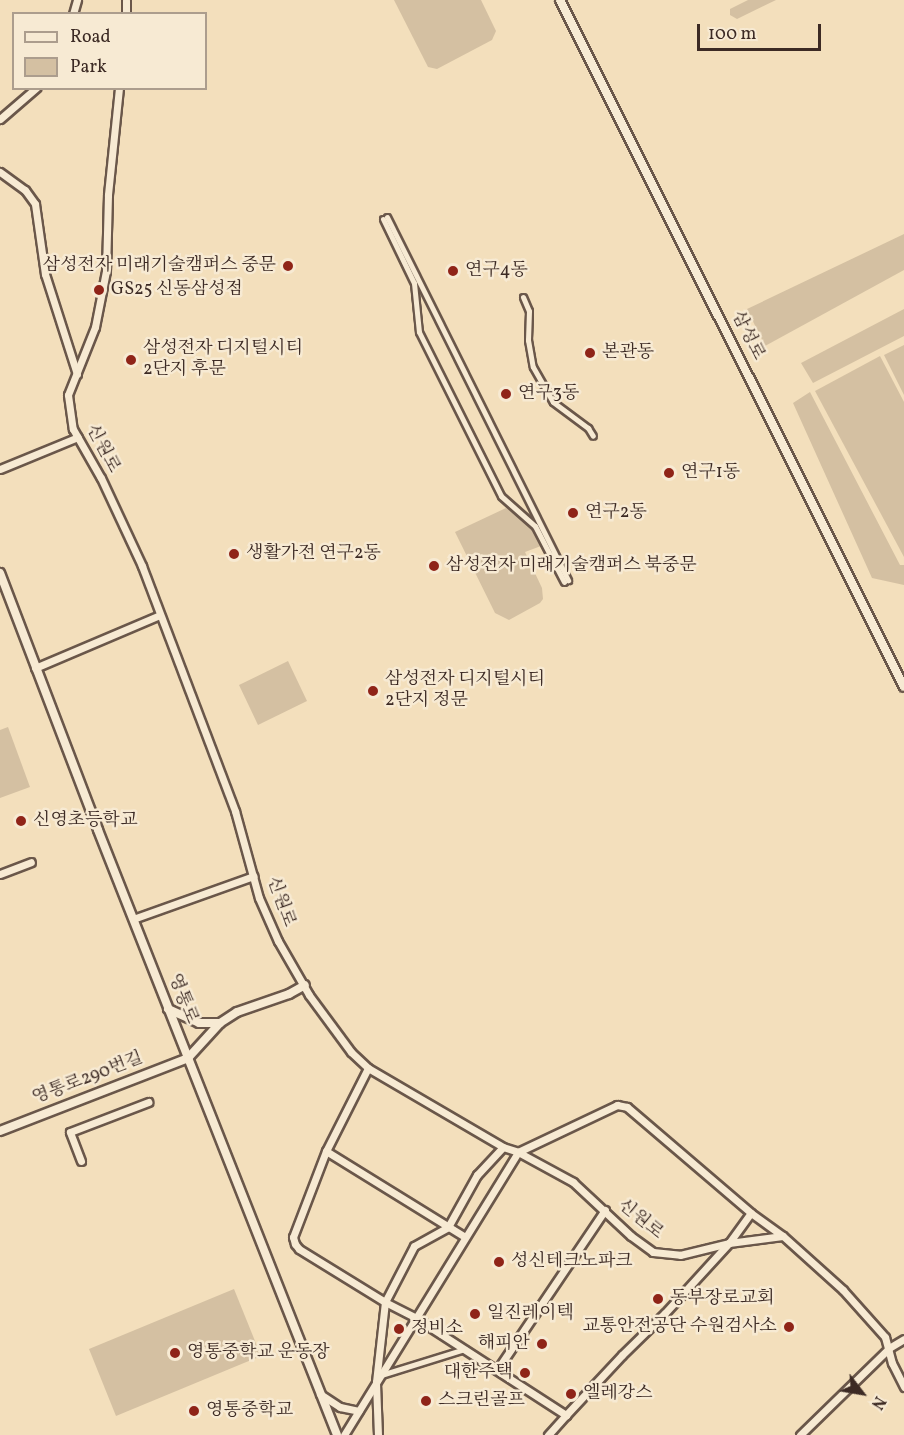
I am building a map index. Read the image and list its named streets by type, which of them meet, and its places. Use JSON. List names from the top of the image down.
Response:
{
  "streets": {
    "street": [
      "삼성로",
      "신원로",
      "영통로",
      "영통로290번길"
    ]
  },
  "crossings": [
    ["영통로", "영통로290번길"]
  ],
  "places": [
    "삼성전자 미래기술캠퍼스 중문",
    "연구4동",
    "GS25 신동삼성점",
    "본관동",
    "삼성전자 디지털시티 2단지 후문",
    "연구3동",
    "연구1동",
    "연구2동",
    "생활가전 연구2동",
    "삼성전자 미래기술캠퍼스 북중문",
    "삼성전자 디지털시티 2단지 정문",
    "신영초등학교",
    "성신테크노파크",
    "동부장로교회",
    "일진레이텍",
    "교통안전공단 수원검사소",
    "정비소",
    "해피안",
    "영통중학교 운동장",
    "대한주택",
    "엘레강스",
    "스크린골프",
    "영통중학교"
  ],
  "legend": ["Road", "Park"],
  "scale_bar": "100 m",
  "north": "bottom right"
}
